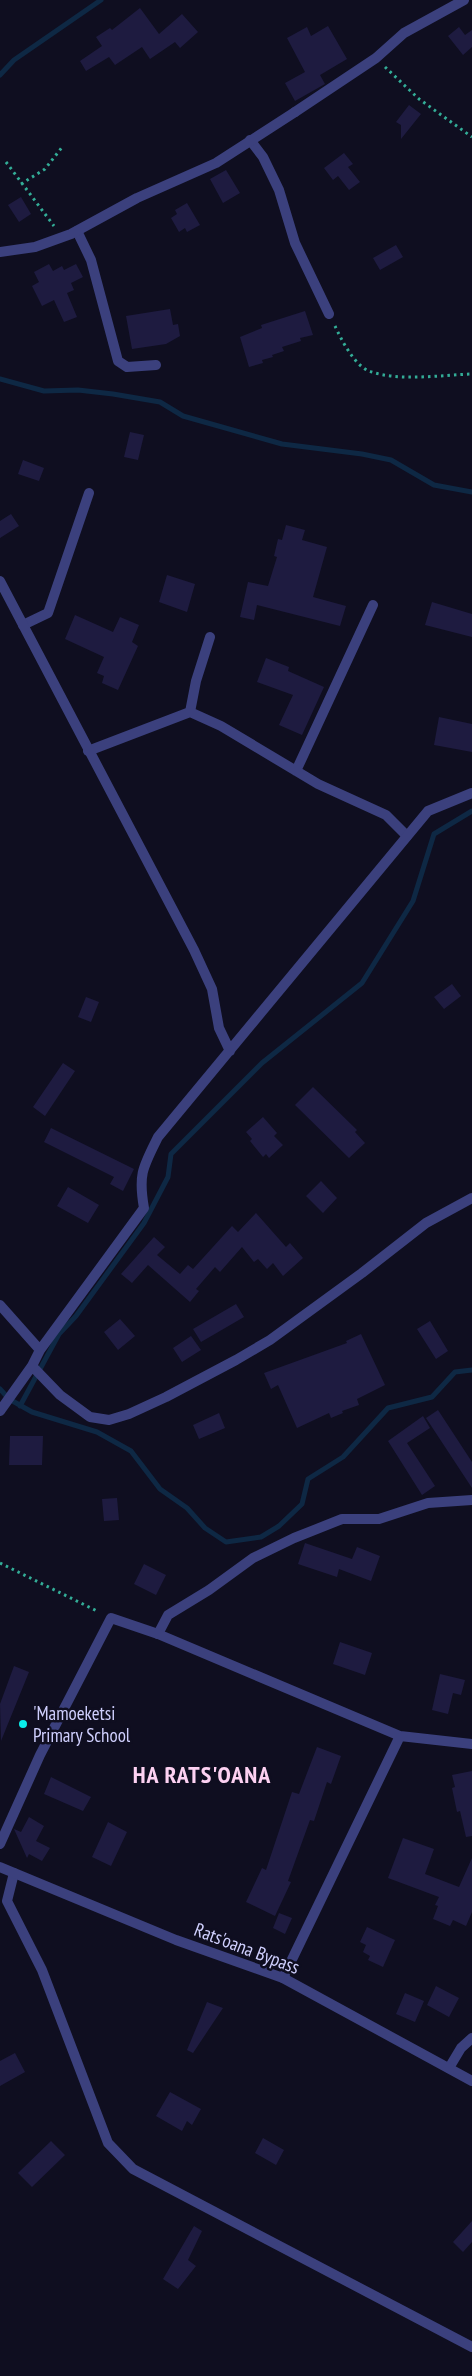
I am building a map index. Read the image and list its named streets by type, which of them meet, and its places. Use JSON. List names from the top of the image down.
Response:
{
  "streets": {
    "street": ["Rats'oana Bypass"]
  },
  "districts": ["HA RATS'OANA"],
  "places": ["'Mamoeketsi Primary School"]
}
